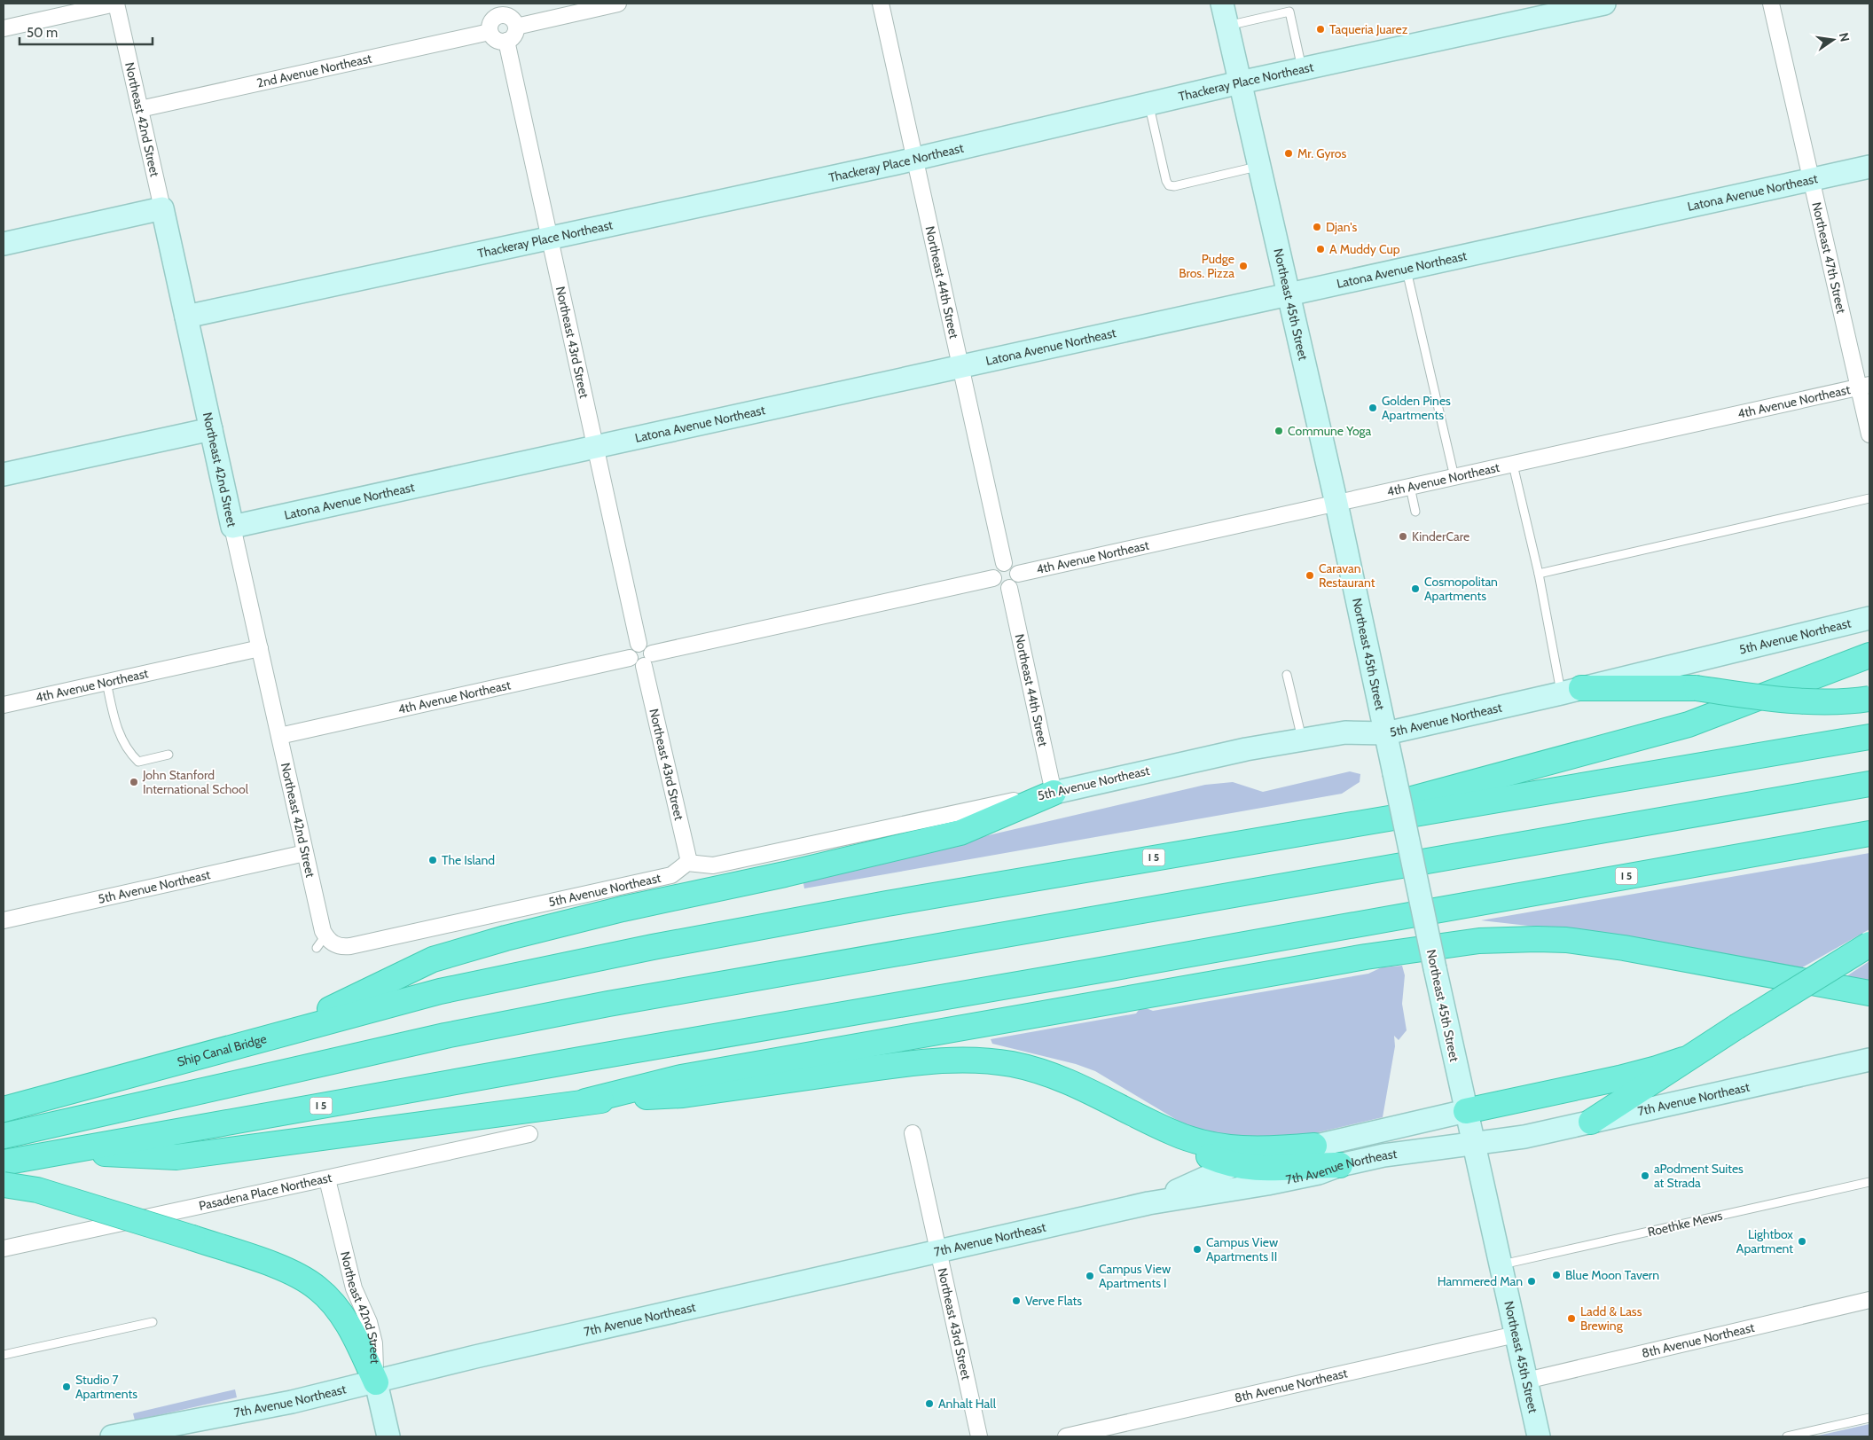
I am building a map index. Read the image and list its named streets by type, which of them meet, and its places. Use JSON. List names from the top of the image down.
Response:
{
  "streets": {
    "highway": ["I 5", "Ship Canal Bridge"],
    "main road": [
      "Thackeray Place Northeast",
      "Northeast 42nd Street",
      "Latona Avenue Northeast",
      "Northeast 45th Street",
      "5th Avenue Northeast",
      "7th Avenue Northeast"
    ],
    "street": [
      "2nd Avenue Northeast",
      "Northeast 47th Street",
      "Northeast 44th Street",
      "Northeast 43rd Street",
      "4th Avenue Northeast",
      "Pasadena Place Northeast",
      "8th Avenue Northeast"
    ],
    "lane": ["Roethke Mews"]
  },
  "crossings": [
    ["2nd Avenue Northeast", "Northeast 42nd Street"],
    ["2nd Avenue Northeast", "Northeast 43rd Street"],
    ["Thackeray Place Northeast", "Northeast 42nd Street"],
    ["Thackeray Place Northeast", "Northeast 44th Street"],
    ["Thackeray Place Northeast", "Northeast 45th Street"],
    ["Thackeray Place Northeast", "Northeast 43rd Street"],
    ["Northeast 42nd Street", "Latona Avenue Northeast"],
    ["Northeast 42nd Street", "4th Avenue Northeast"],
    ["Northeast 42nd Street", "5th Avenue Northeast"],
    ["Northeast 42nd Street", "7th Avenue Northeast"],
    ["Northeast 42nd Street", "Pasadena Place Northeast"],
    ["Latona Avenue Northeast", "Northeast 47th Street"],
    ["Latona Avenue Northeast", "Northeast 44th Street"],
    ["Latona Avenue Northeast", "Northeast 45th Street"],
    ["Latona Avenue Northeast", "Northeast 43rd Street"],
    ["Northeast 47th Street", "4th Avenue Northeast"],
    ["Northeast 44th Street", "4th Avenue Northeast"],
    ["Northeast 44th Street", "5th Avenue Northeast"],
    ["Northeast 45th Street", "4th Avenue Northeast"],
    ["Northeast 45th Street", "5th Avenue Northeast"],
    ["Northeast 45th Street", "7th Avenue Northeast"],
    ["Northeast 45th Street", "Roethke Mews"],
    ["Northeast 45th Street", "8th Avenue Northeast"],
    ["Northeast 43rd Street", "4th Avenue Northeast"],
    ["Northeast 43rd Street", "5th Avenue Northeast"],
    ["Northeast 43rd Street", "7th Avenue Northeast"],
    ["I 5", "Ship Canal Bridge"]
  ],
  "places": [
    "Taqueria Juarez",
    "Mr. Gyros",
    "Djan's",
    "A Muddy Cup",
    "Pudge Bros. Pizza",
    "Golden Pines Apartments",
    "Commune Yoga",
    "KinderCare",
    "Caravan Restaurant",
    "Cosmopolitan Apartments",
    "John Stanford International School",
    "The Island",
    "aPodment Suites at Strada",
    "Lightbox Apartment",
    "Campus View Apartments II",
    "Blue Moon Tavern",
    "Campus View Apartments I",
    "Hammered Man",
    "Verve Flats",
    "Ladd & Lass Brewing",
    "Studio 7 Apartments",
    "Anhalt Hall"
  ],
  "scale_bar": "50 m",
  "north": "right"
}
